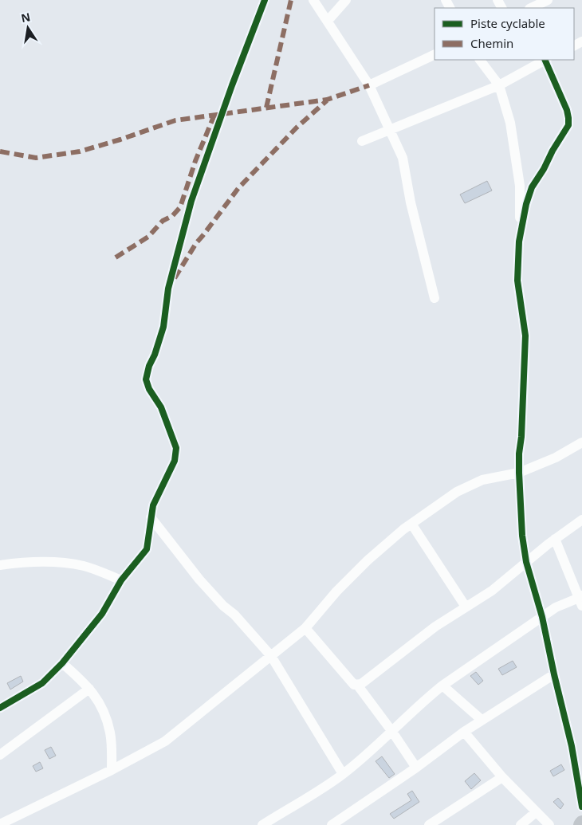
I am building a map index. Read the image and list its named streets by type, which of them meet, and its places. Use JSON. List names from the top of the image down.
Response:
{
  "legend": ["Piste cyclable", "Chemin"],
  "north": "top"
}
